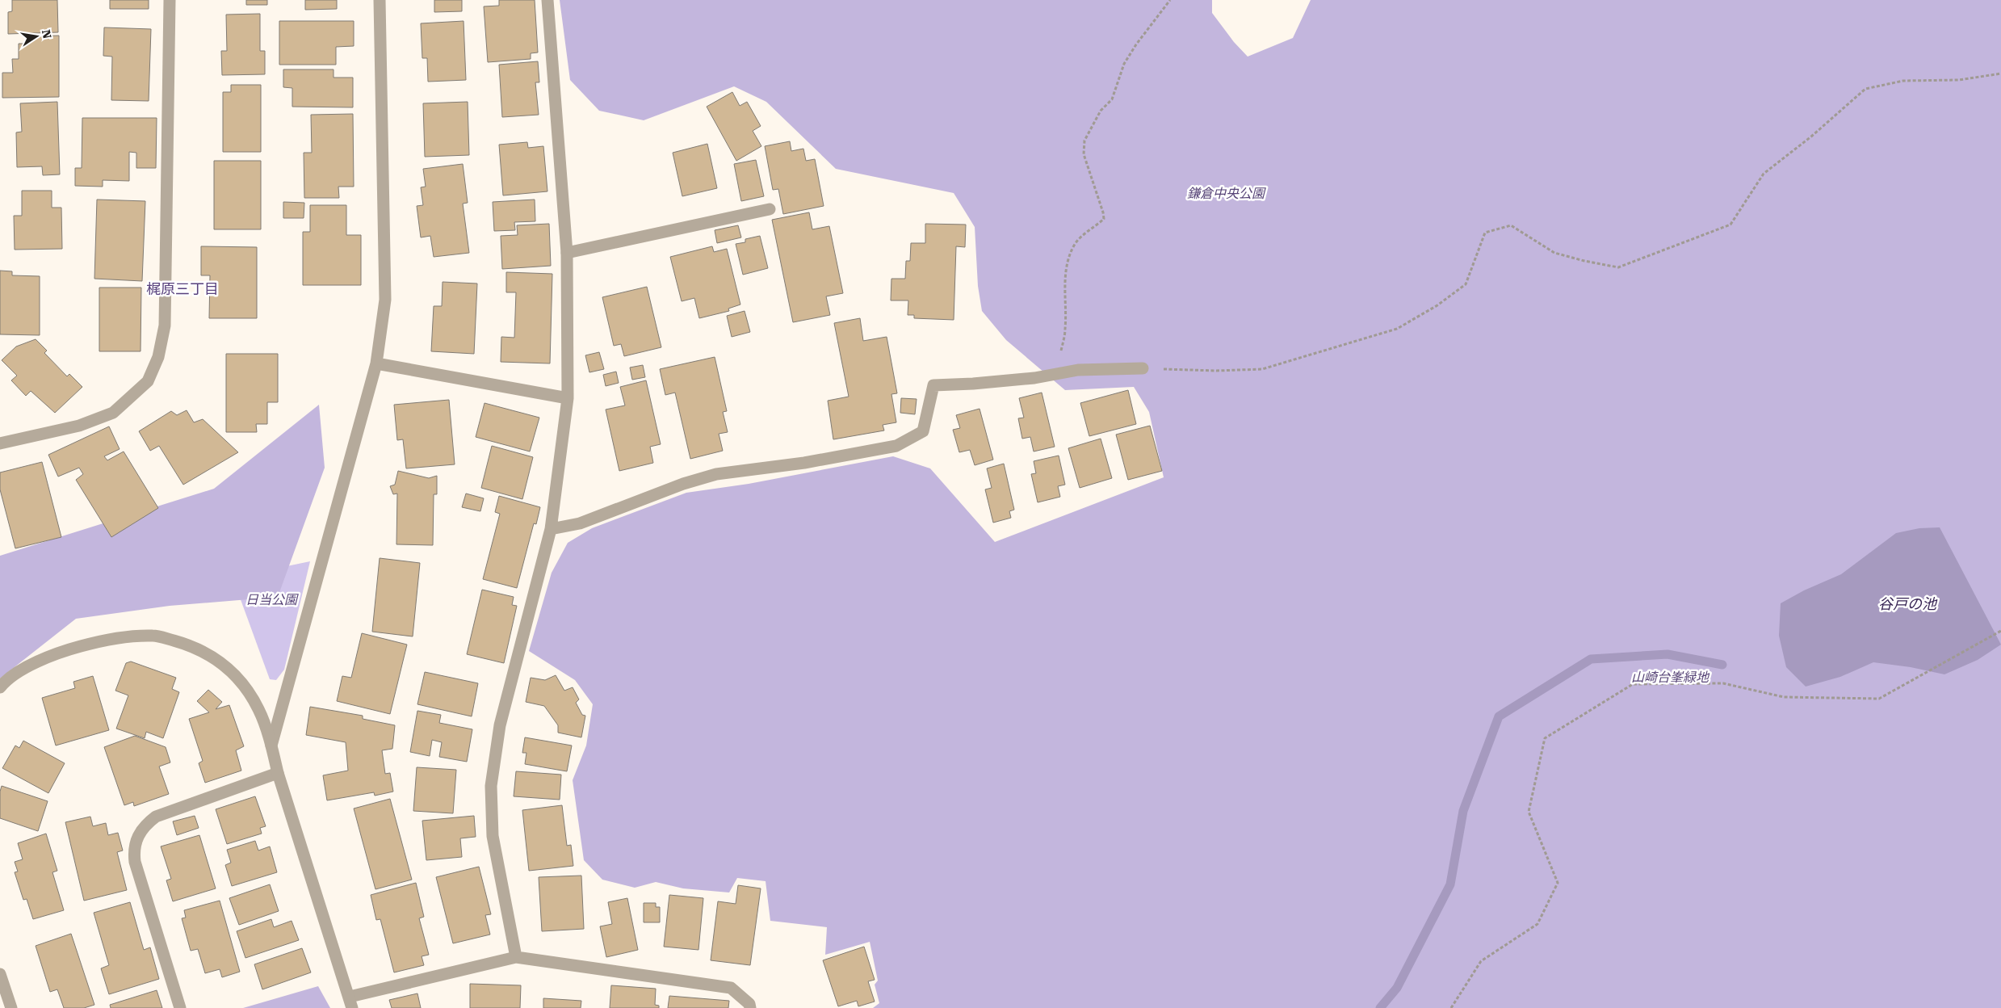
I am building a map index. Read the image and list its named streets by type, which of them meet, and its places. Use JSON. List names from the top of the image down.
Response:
{
  "districts": ["梶原三丁目"],
  "water": ["谷戸の池"],
  "parks": ["鎌倉中央公園", "日当公園", "山崎台峯緑地"],
  "north": "right"
}
